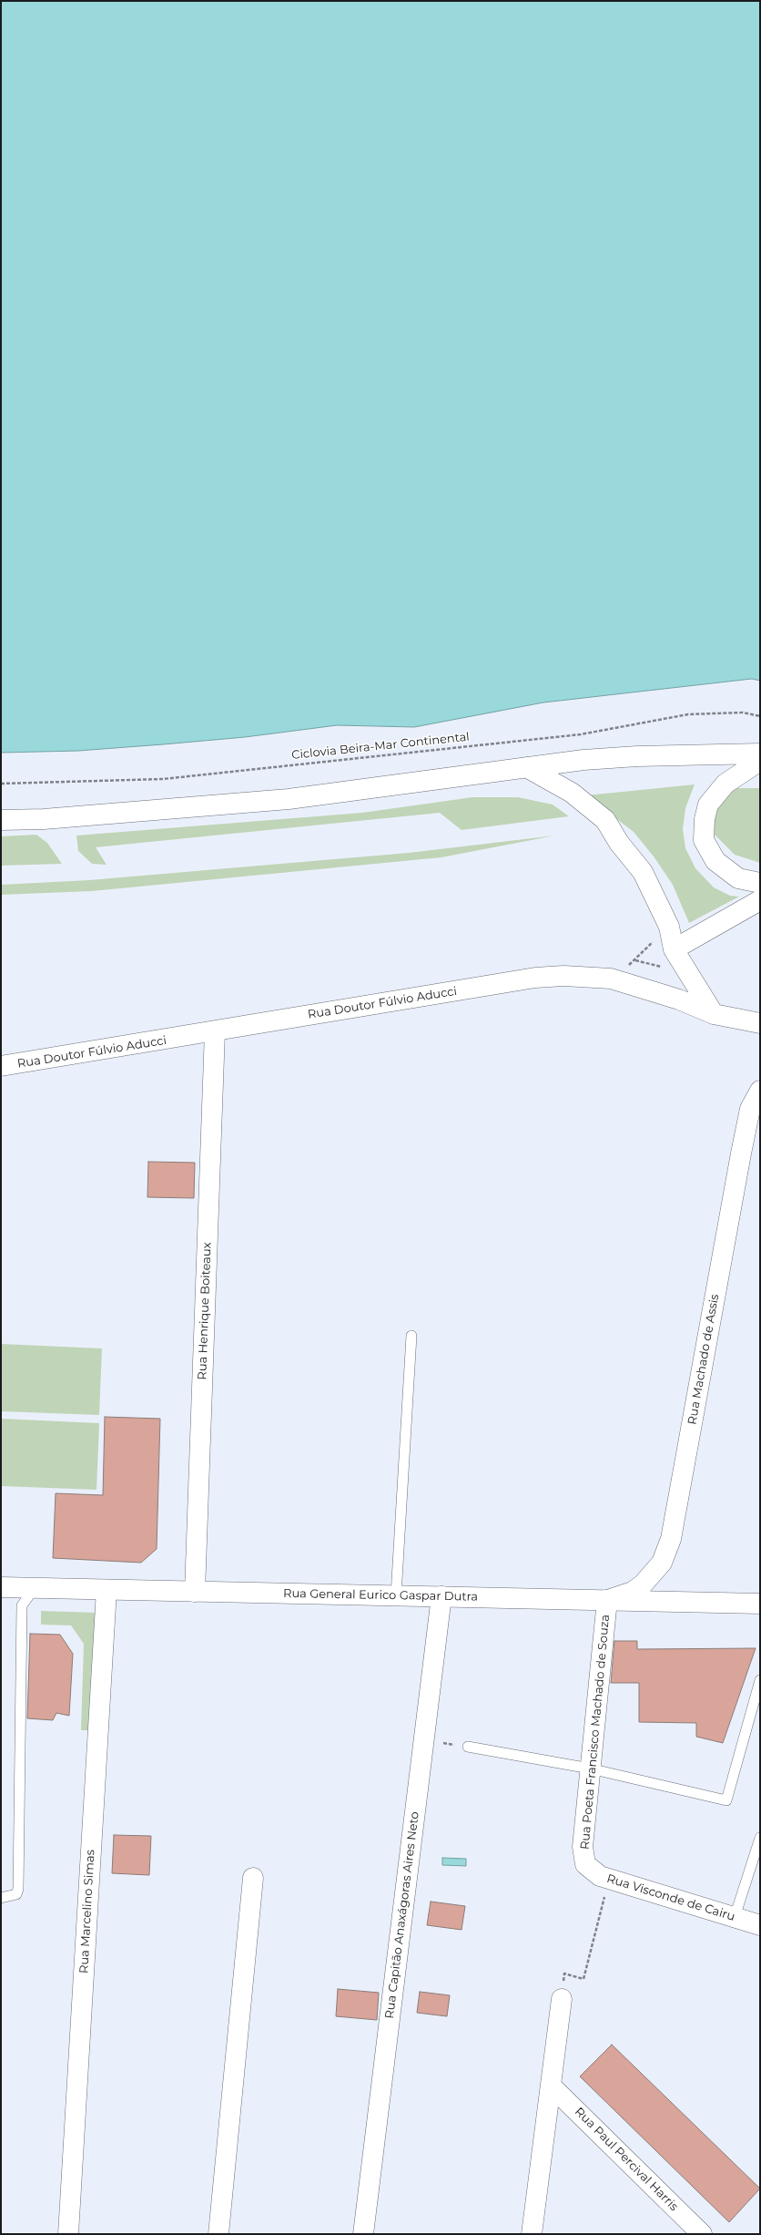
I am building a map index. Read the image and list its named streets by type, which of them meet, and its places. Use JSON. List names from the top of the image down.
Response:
{
  "streets": {
    "street": [
      "Rua Doutor Fúlvio Aducci",
      "Rua Henrique Boiteaux",
      "Rua Machado de Assis",
      "Rua General Eurico Gaspar Dutra",
      "Rua Poeta Francisco Machado de Souza",
      "Rua Visconde de Cairu",
      "Rua Marcelino Simas",
      "Rua Capitão Anaxágoras Aires Neto",
      "Rua Paul Percival Harris"
    ],
    "path": ["Ciclovia Beira-Mar Continental"]
  },
  "crossings": [
    ["Rua Doutor Fúlvio Aducci", "Rua Henrique Boiteaux"],
    ["Rua Henrique Boiteaux", "Rua General Eurico Gaspar Dutra"],
    ["Rua Machado de Assis", "Rua General Eurico Gaspar Dutra"],
    ["Rua Machado de Assis", "Rua Poeta Francisco Machado de Souza"],
    ["Rua General Eurico Gaspar Dutra", "Rua Poeta Francisco Machado de Souza"],
    ["Rua General Eurico Gaspar Dutra", "Rua Marcelino Simas"],
    ["Rua General Eurico Gaspar Dutra", "Rua Capitão Anaxágoras Aires Neto"],
    ["Rua Poeta Francisco Machado de Souza", "Rua Visconde de Cairu"]
  ]
}
